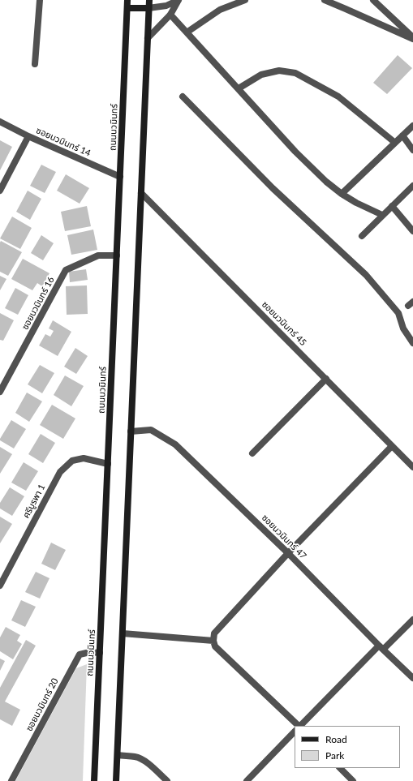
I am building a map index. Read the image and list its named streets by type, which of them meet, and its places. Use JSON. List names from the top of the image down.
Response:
{
  "streets": {
    "main road": ["ถนนนวมินทร์"],
    "street": [
      "ซอยนวมินทร์ 14",
      "ซอยนวมินทร์ 16",
      "ซอยนวมินทร์ 45",
      "ศรีบูรพา 1",
      "ซอยนวมินทร์ 47",
      "ซอยนวมินทร์ 20"
    ]
  },
  "crossings": [
    ["ถนนนวมินทร์", "ซอยนวมินทร์ 14"],
    ["ถนนนวมินทร์", "ซอยนวมินทร์ 16"],
    ["ถนนนวมินทร์", "ศรีบูรพา 1"],
    ["ถนนนวมินทร์", "ซอยนวมินทร์ 20"]
  ],
  "legend": ["Road", "Park"]
}
